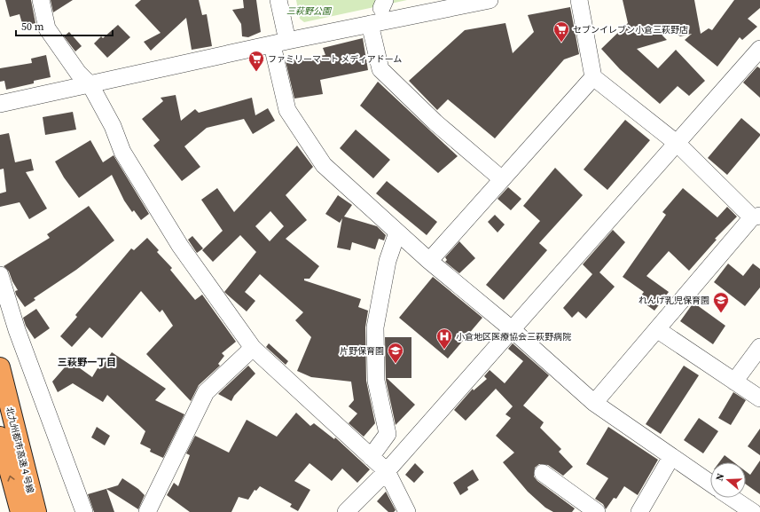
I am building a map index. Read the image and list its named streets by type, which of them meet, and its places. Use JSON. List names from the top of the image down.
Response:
{
  "streets": {
    "highway": ["北九州都市高速４号線"]
  },
  "districts": ["三萩野一丁目"],
  "parks": ["三萩野公園"],
  "places": {
    "supermarket": ["セブンイレブン小倉三萩野店", "ファミリーマート メディアドーム"],
    "school or university": ["れんげ乳児保育園", "片野保育園"],
    "hospital": ["小倉地区医療協会三萩野病院"]
  },
  "scale_bar": "50 m",
  "north": "left"
}
